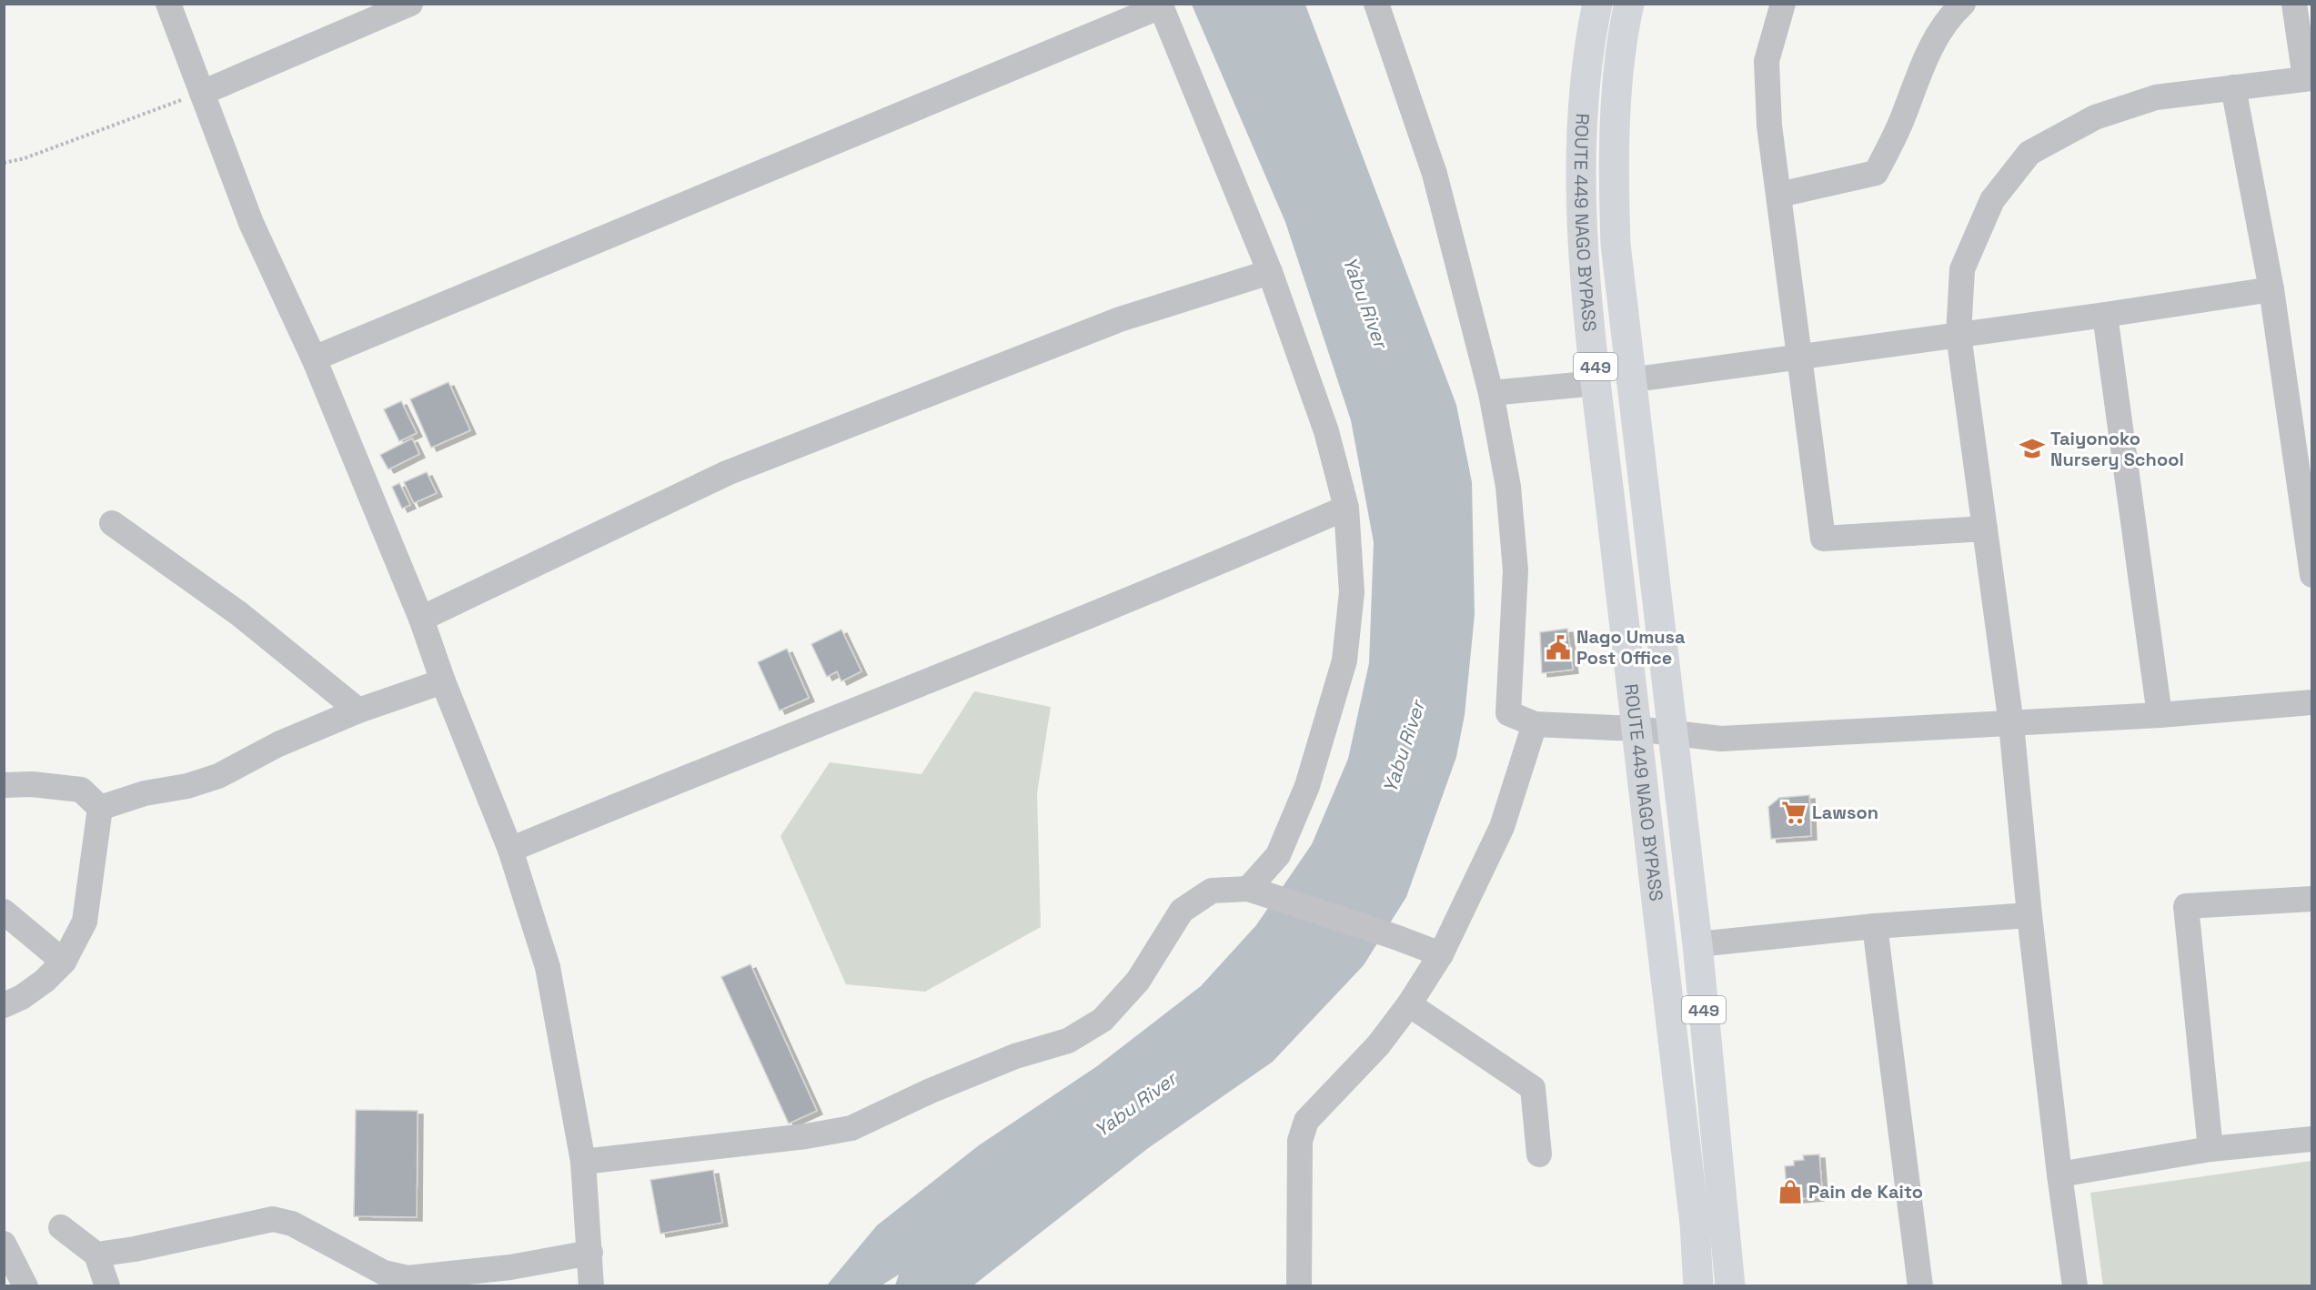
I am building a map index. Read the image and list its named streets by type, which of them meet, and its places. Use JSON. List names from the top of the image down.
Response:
{
  "streets": {
    "highway": ["ROUTE 449 NAGO BYPASS", "449"]
  },
  "water": ["Yabu River"],
  "places": {
    "school or university": ["Taiyonoko Nursery School"],
    "public building": ["Nago Umusa Post Office"],
    "supermarket": ["Lawson"],
    "shop": ["Pain de Kaito"]
  }
}
